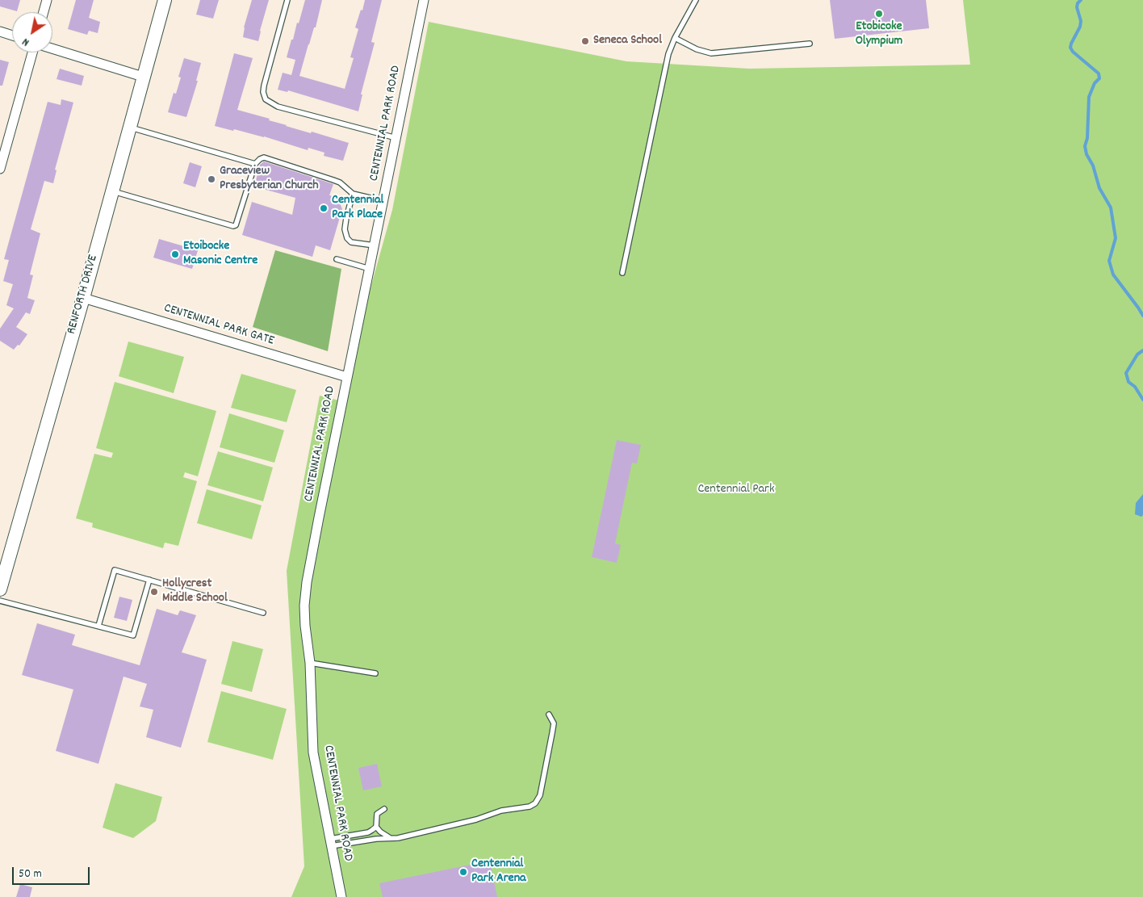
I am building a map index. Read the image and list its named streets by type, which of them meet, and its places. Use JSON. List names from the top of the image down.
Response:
{
  "streets": {
    "main road": ["RENFORTH DRIVE"],
    "street": ["CENTENNIAL PARK ROAD", "CENTENNIAL PARK GATE"]
  },
  "crossings": [
    ["CENTENNIAL PARK ROAD", "CENTENNIAL PARK GATE"],
    ["RENFORTH DRIVE", "CENTENNIAL PARK GATE"]
  ],
  "parks": ["Centennial Park"],
  "places": [
    "Etobicoke Olympium",
    "Seneca School",
    "Graceview Presbyterian Church",
    "Centennial Park Place",
    "Etoibocke Masonic Centre",
    "Hollycrest Middle School",
    "Centennial Park Arena"
  ],
  "scale_bar": "50 m",
  "north": "bottom left"
}
